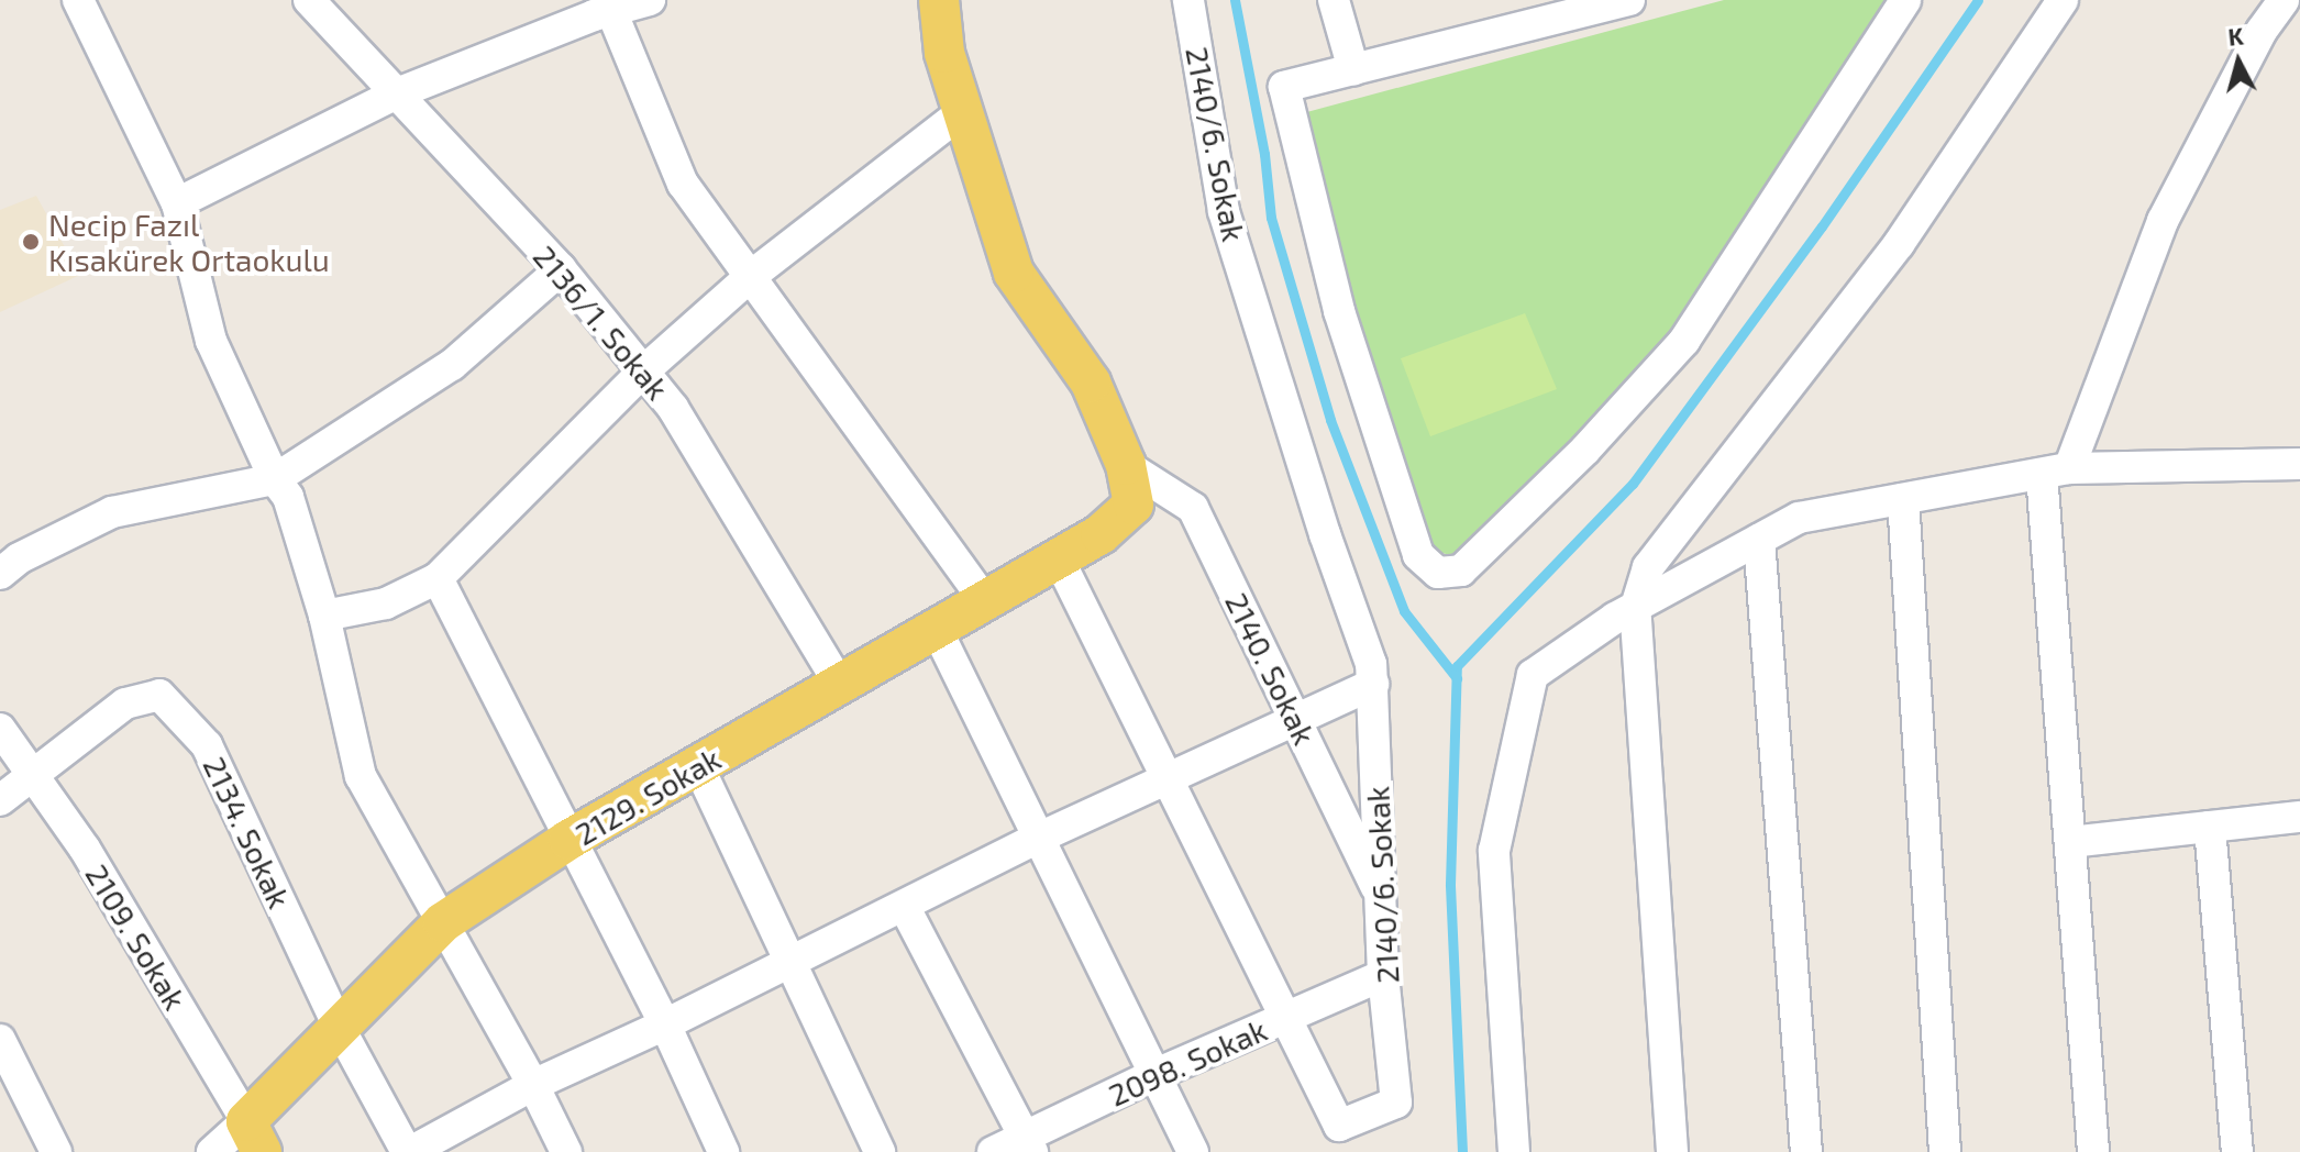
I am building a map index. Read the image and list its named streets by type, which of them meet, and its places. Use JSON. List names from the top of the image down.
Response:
{
  "streets": {
    "main road": ["2129. Sokak"],
    "street": [
      "2140/6. Sokak",
      "2136/1. Sokak",
      "2140. Sokak",
      "2134. Sokak",
      "2109. Sokak",
      "2098. Sokak"
    ]
  },
  "crossings": [
    ["2140/6. Sokak", "2140. Sokak"],
    ["2140/6. Sokak", "2129. Sokak"],
    ["2140/6. Sokak", "2098. Sokak"],
    ["2136/1. Sokak", "2129. Sokak"],
    ["2140. Sokak", "2129. Sokak"],
    ["2129. Sokak", "2134. Sokak"],
    ["2129. Sokak", "2109. Sokak"],
    ["2134. Sokak", "2109. Sokak"]
  ],
  "places": ["Necip Fazıl Kısakürek Ortaokulu"],
  "north": "top"
}
